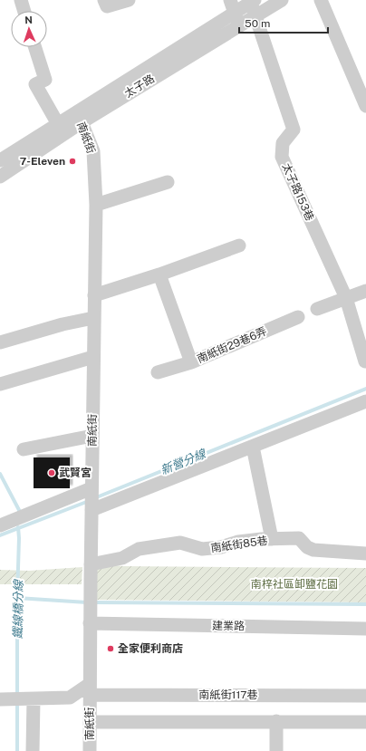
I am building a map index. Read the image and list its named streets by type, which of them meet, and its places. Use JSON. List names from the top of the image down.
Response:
{
  "streets": {
    "street": [
      "太子路",
      "南紙街",
      "太子路153巷",
      "南紙街29巷6弄",
      "南紙街85巷",
      "建業路",
      "南紙街117巷"
    ]
  },
  "crossings": [
    ["太子路", "南紙街"],
    ["太子路", "太子路153巷"],
    ["南紙街", "南紙街85巷"],
    ["南紙街", "建業路"],
    ["南紙街", "南紙街117巷"]
  ],
  "water": ["新營分線", "鐵線橋分線"],
  "parks": ["南梓社區卸鹽花園"],
  "places": ["7-Eleven", "武賢宮", "全家便利商店"],
  "scale_bar": "50 m",
  "north": "top"
}
